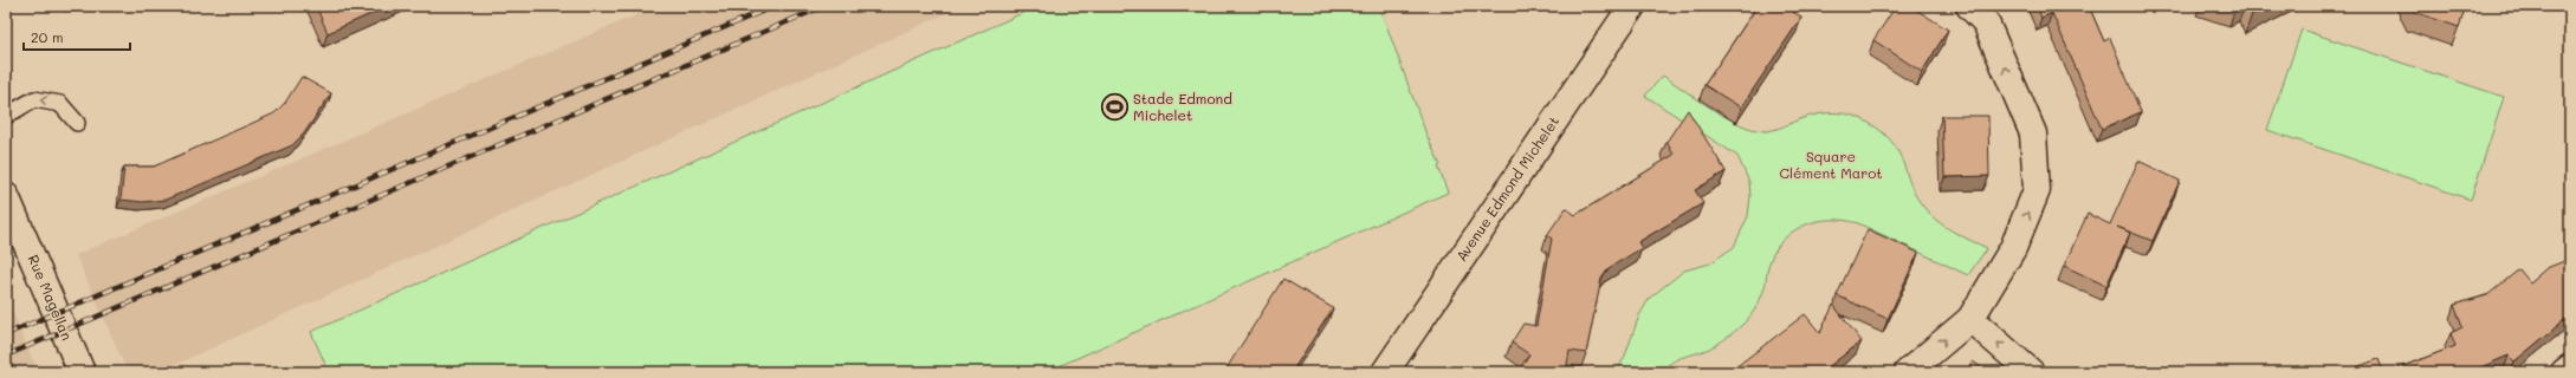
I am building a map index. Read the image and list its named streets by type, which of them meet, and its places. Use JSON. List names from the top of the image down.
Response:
{
  "streets": {
    "street": ["Avenue Edmond Michelet", "Rue Magellan"]
  },
  "parks": ["Square Clément Marot"],
  "places": {
    "sports": ["Stade Edmond Michelet"]
  },
  "scale_bar": "20 m"
}
